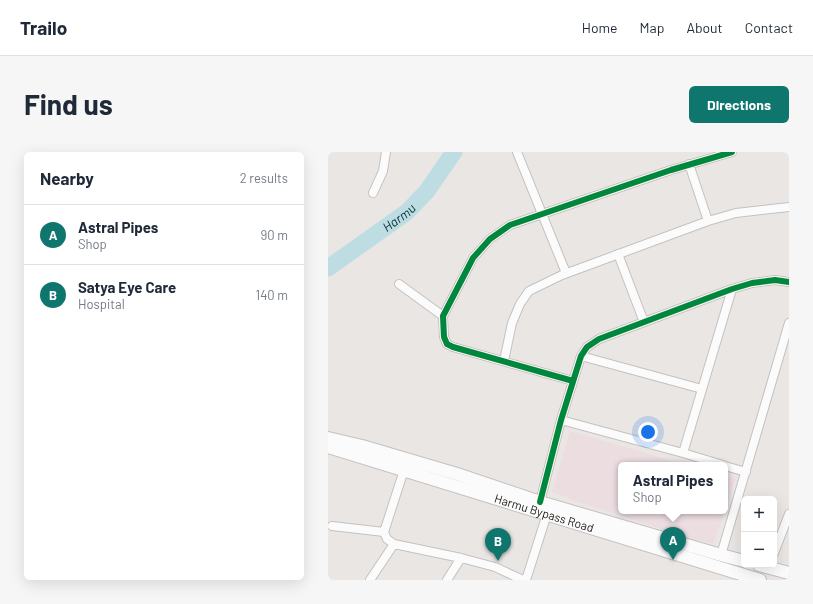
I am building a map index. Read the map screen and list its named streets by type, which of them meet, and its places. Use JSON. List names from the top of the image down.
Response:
{
  "streets": {
    "main road": ["Harmu Bypass Road"]
  },
  "water": ["Harmu"],
  "page": {
    "header": "Trailo",
    "nav": [
      "Home",
      "Map",
      "About",
      "Contact"
    ],
    "buttons": "Directions",
    "title": "Find us",
    "heading": ["Nearby", "2 results"],
    "list": [
      {
        "mark": "A",
        "name": "Astral Pipes",
        "note": "Shop",
        "value": "90 m"
      },
      {
        "mark": "B",
        "name": "Satya Eye Care",
        "note": "Hospital",
        "value": "140 m"
      }
    ],
    "popup": ["Astral Pipes", "Shop"],
    "map_buttons": ["+", "−"],
    "pins": ["A", "B"]
  }
}
